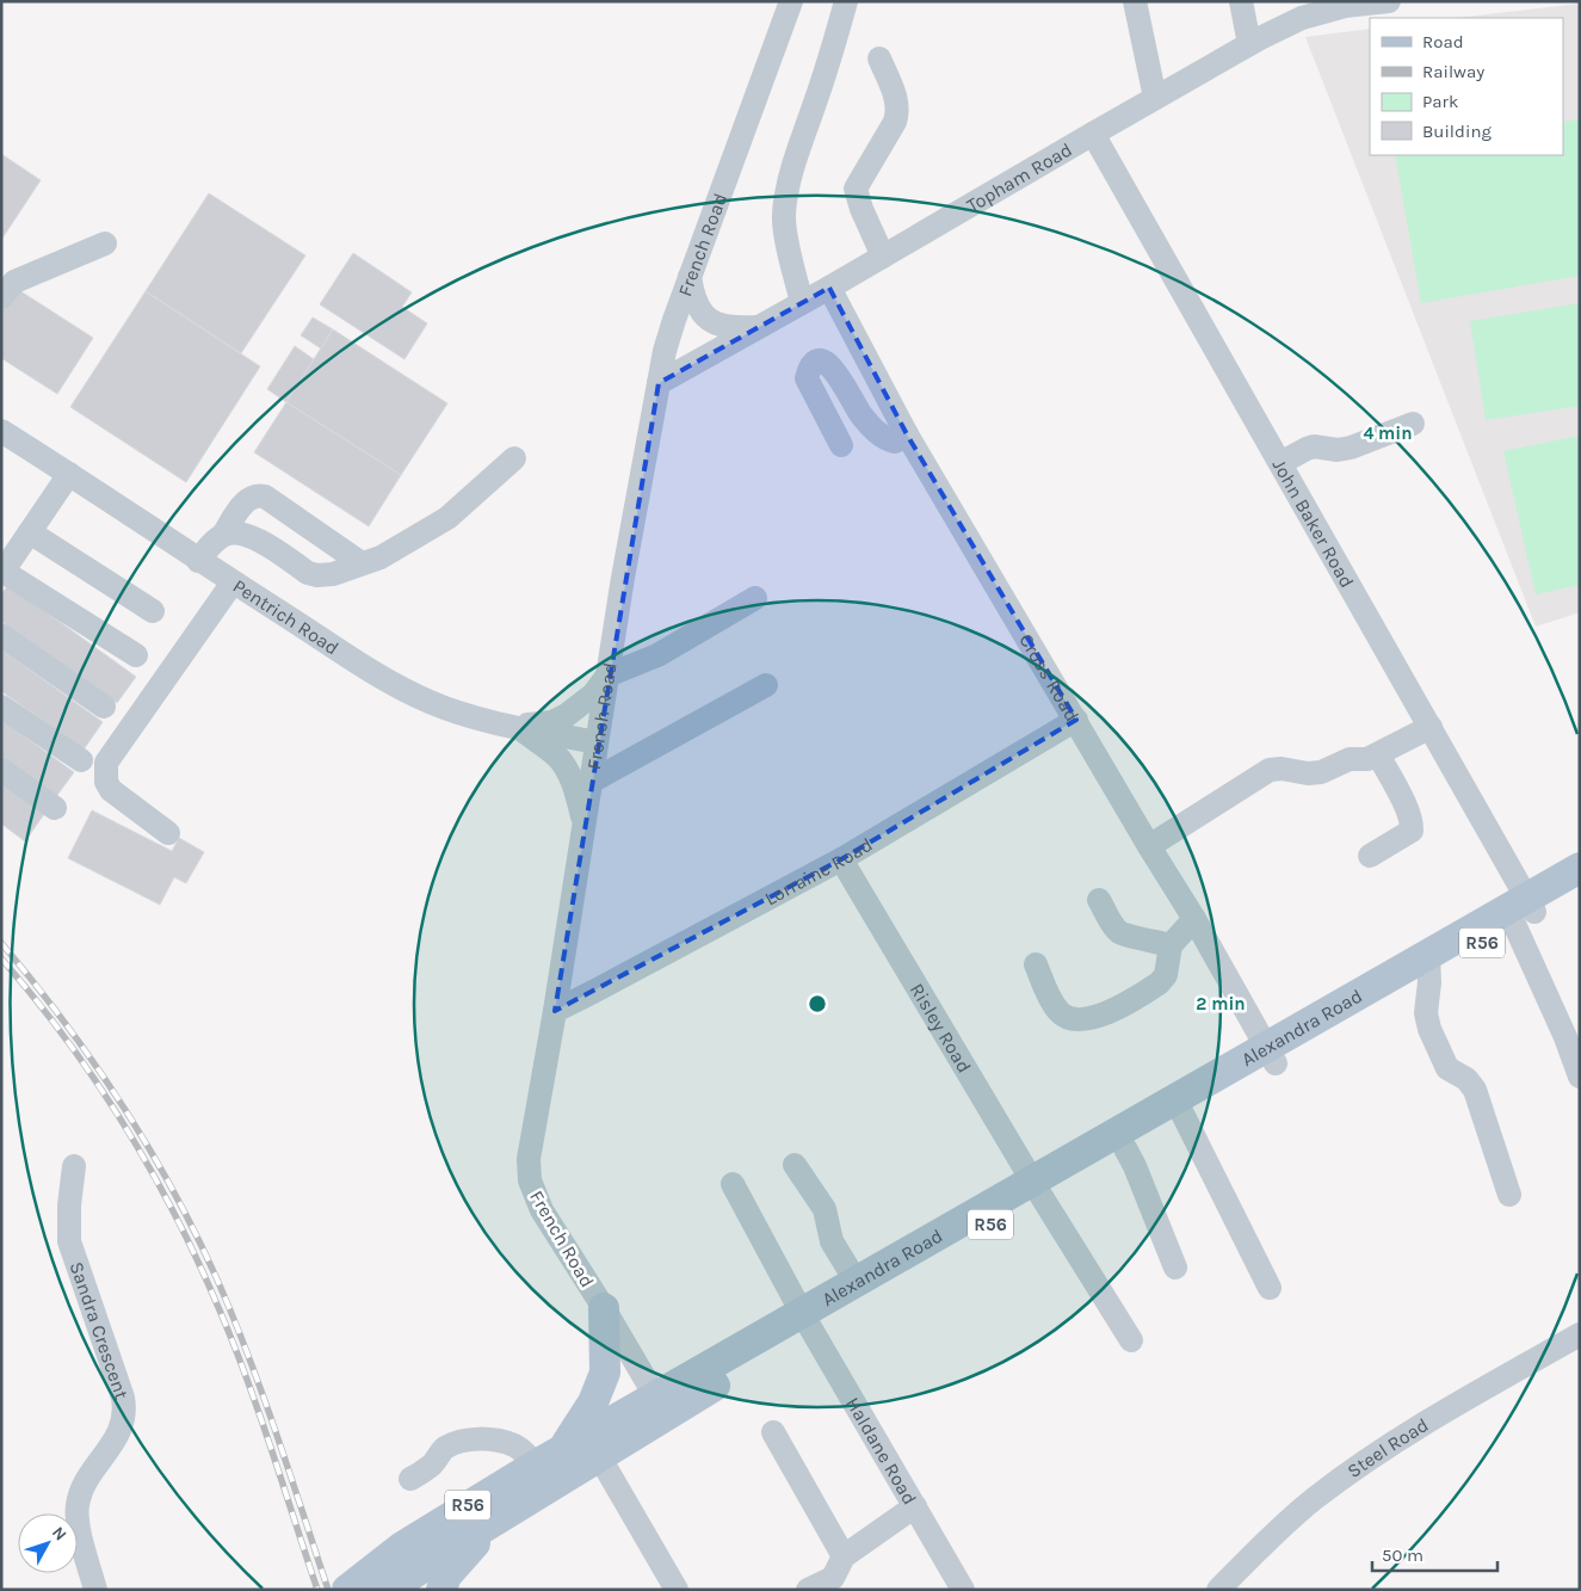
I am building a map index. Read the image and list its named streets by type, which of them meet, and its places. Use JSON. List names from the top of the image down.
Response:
{
  "streets": {
    "main road": ["R56", "Alexandra Road"],
    "street": [
      "Topham Road",
      "French Road",
      "John Baker Road",
      "Pentrich Road",
      "Cross Road",
      "Lorraine Road",
      "Risley Road",
      "Sandra Crescent",
      "Steel Road",
      "Haldane Road"
    ]
  },
  "crossings": [
    ["Topham Road", "French Road"],
    ["Topham Road", "John Baker Road"],
    ["Topham Road", "Cross Road"],
    ["French Road", "Pentrich Road"],
    ["French Road", "Lorraine Road"],
    ["French Road", "Alexandra Road"],
    ["John Baker Road", "Alexandra Road"],
    ["Cross Road", "Lorraine Road"],
    ["Cross Road", "Alexandra Road"],
    ["Lorraine Road", "Risley Road"],
    ["Risley Road", "Alexandra Road"],
    ["Alexandra Road", "Haldane Road"]
  ],
  "legend": [
    "Road",
    "Railway",
    "Park",
    "Building"
  ],
  "scale_bar": "50 m",
  "north": "top right",
  "rings": ["4 min", "2 min"]
}
